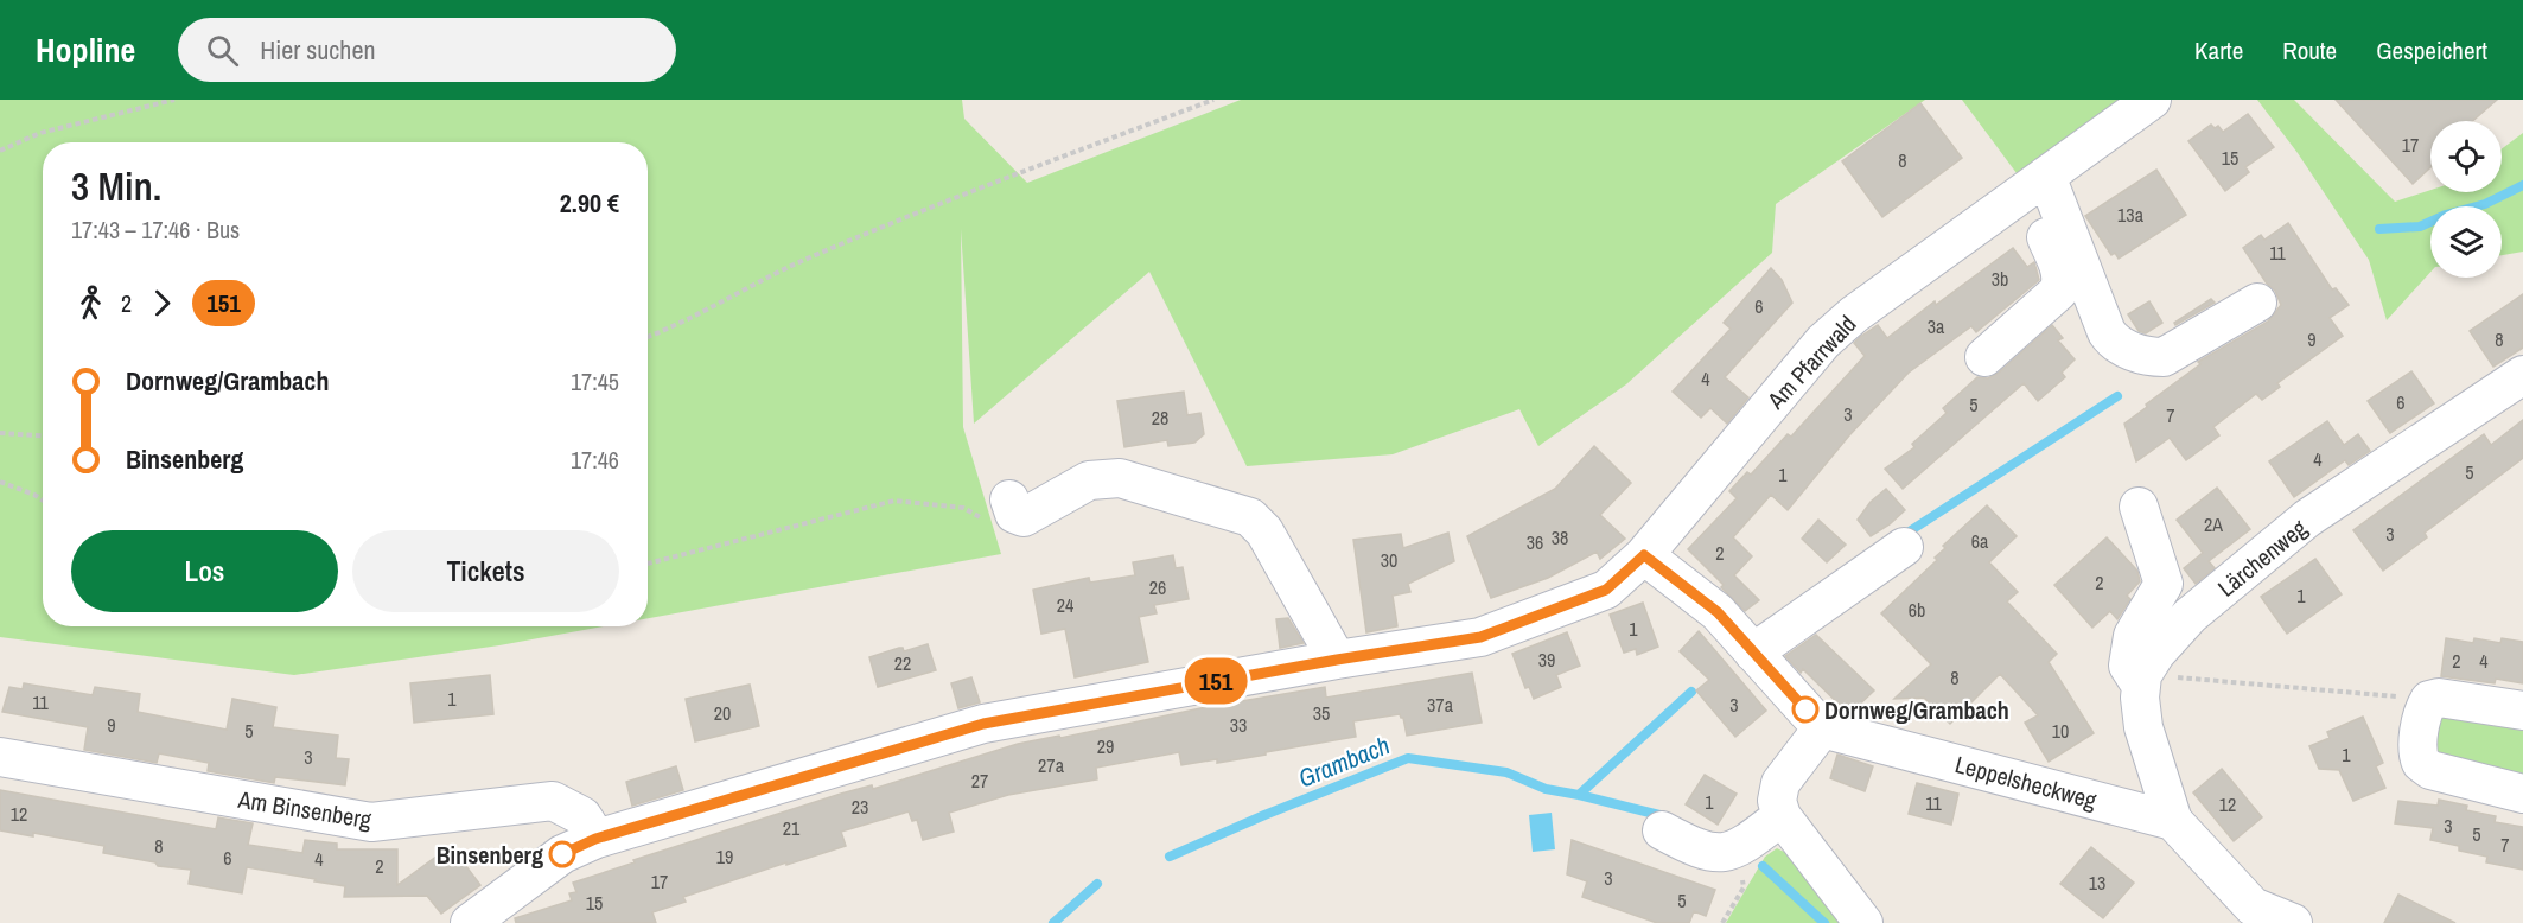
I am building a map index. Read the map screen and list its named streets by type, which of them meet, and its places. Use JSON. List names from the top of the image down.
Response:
{
  "streets": {
    "street": [
      "Am Pfarrwald",
      "Lärchenweg",
      "Leppelsheckweg",
      "Am Binsenberg"
    ]
  },
  "crossings": [
    ["Am Pfarrwald", "Am Binsenberg"]
  ],
  "water": ["Grambach"],
  "places": ["Dornweg/Grambach", "Binsenberg"],
  "lines": ["bus line 151"],
  "house_numbers": [
    "17",
    "15",
    "8",
    "13a",
    "11",
    "3b",
    "6",
    "3a",
    "9",
    "8",
    "4",
    "6",
    "5",
    "3",
    "7",
    "28",
    "4",
    "5",
    "1",
    "2A",
    "3",
    "38",
    "6a",
    "36",
    "2",
    "30",
    "2",
    "26",
    "1",
    "24",
    "6b",
    "1",
    "39",
    "2",
    "4",
    "22",
    "8",
    "1",
    "11",
    "37a",
    "3",
    "20",
    "35",
    "9",
    "33",
    "5",
    "10",
    "29",
    "1",
    "3",
    "27a",
    "27",
    "1",
    "11",
    "12",
    "23",
    "12",
    "3",
    "21",
    "5",
    "7",
    "8",
    "19",
    "6",
    "4",
    "2",
    "3",
    "17",
    "13",
    "5",
    "15"
  ],
  "page": {
    "header": "Hopline",
    "search": "Hier suchen",
    "nav": ["Karte", "Route", "Gespeichert"],
    "on_map": "151",
    "heading": ["3 Min.", "17:43 – 17:46 · Bus", "2.90 €"],
    "legs": ["2", "151"],
    "list": [
      {
        "name": "Dornweg/Grambach",
        "value": "17:45"
      },
      {
        "name": "Binsenberg",
        "value": "17:46"
      }
    ],
    "buttons": ["Los", "Tickets"]
  }
}
